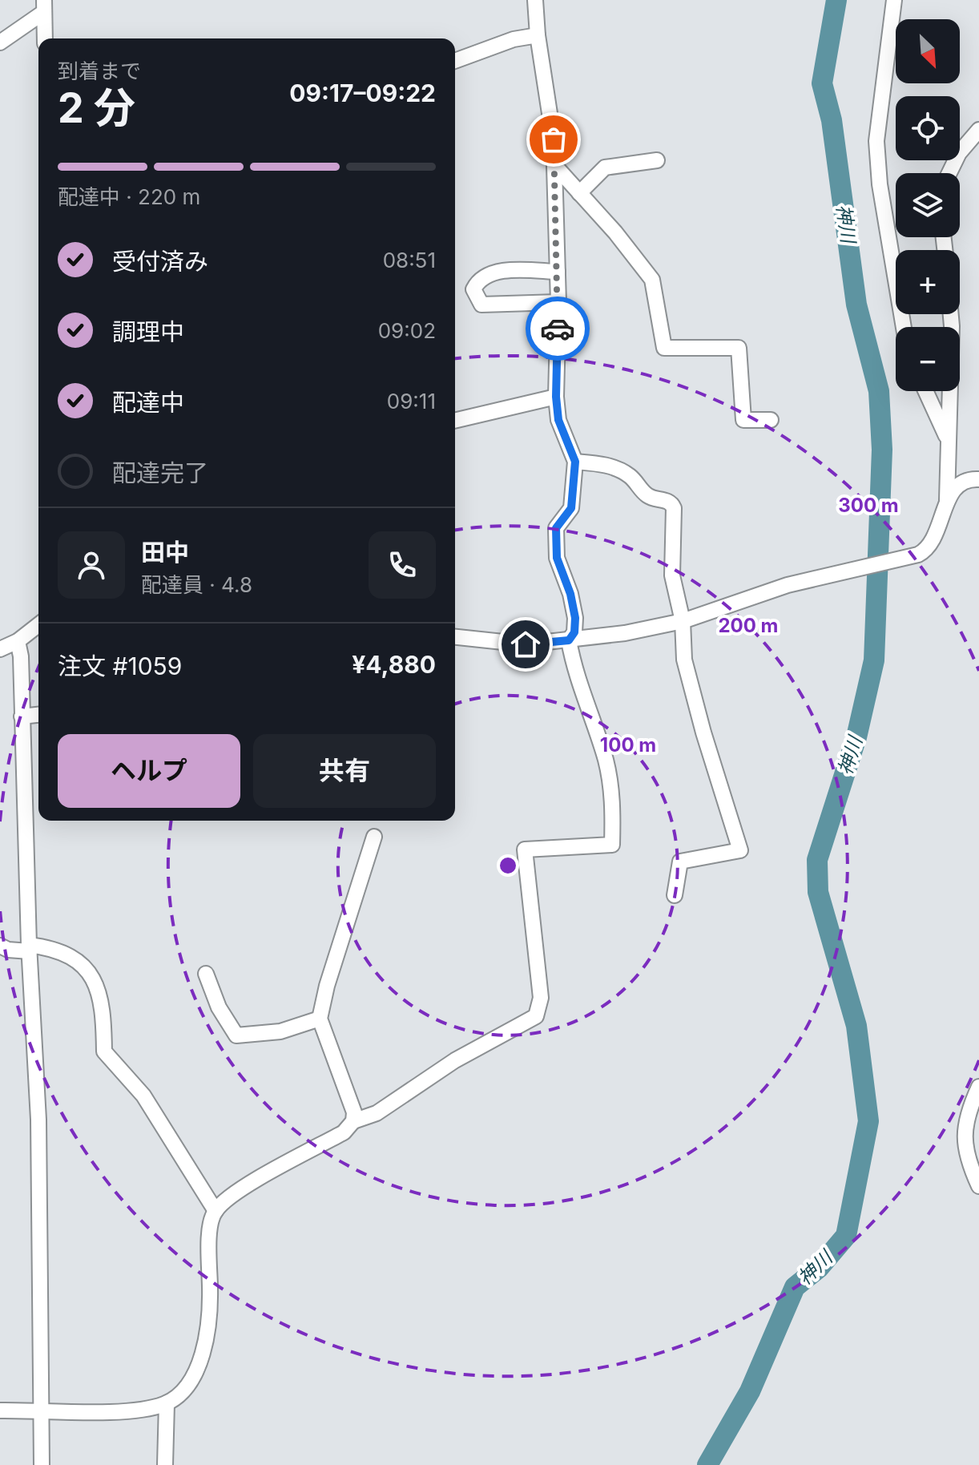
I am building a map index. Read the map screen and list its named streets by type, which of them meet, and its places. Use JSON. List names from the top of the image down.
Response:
{
  "water": ["神川"],
  "north": "bottom right",
  "page": {
    "map_buttons": ["+", "−"],
    "heading": ["2 分", "到着まで", "09:17–09:22"],
    "panel": [
      "田中",
      "配達員 · 4.8",
      "注文 #1059",
      "¥4,880"
    ],
    "bar": "配達中 · 220 m",
    "list": [
      ["受付済み", "08:51"],
      ["調理中", "09:02"],
      ["配達中", "09:11"],
      "配達完了"
    ],
    "buttons": ["ヘルプ", "共有"]
  },
  "rings": ["300 m", "200 m", "100 m"]
}
